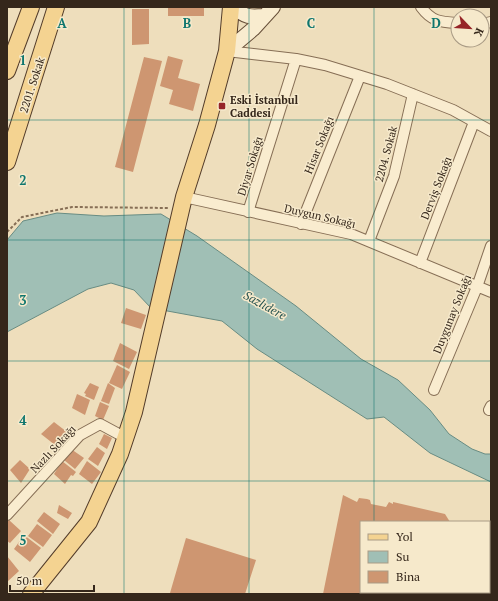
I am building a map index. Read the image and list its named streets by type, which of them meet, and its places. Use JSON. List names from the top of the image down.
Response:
{
  "streets": {
    "main road": ["2201. Sokak"],
    "street": [
      "Hisar Sokağı",
      "2204. Sokak",
      "Diyar Sokağı",
      "Derviş Sokağı",
      "Duygun Sokağı",
      "Duygunay Sokağı",
      "Nazlı Sokağı"
    ]
  },
  "crossings": [
    ["Hisar Sokağı", "Duygun Sokağı"],
    ["2204. Sokak", "Duygun Sokağı"],
    ["Diyar Sokağı", "Duygun Sokağı"],
    ["Derviş Sokağı", "Duygun Sokağı"],
    ["Duygun Sokağı", "Duygunay Sokağı"]
  ],
  "water": ["Sazlıdere"],
  "places": {
    "transit": ["Eski İstanbul Caddesi"]
  },
  "legend": ["Yol", "Su", "Bina"],
  "scale_bar": "50 m",
  "north": "bottom right",
  "grid": {
    "columns": [
      "A",
      "B",
      "C",
      "D"
    ],
    "rows": [
      "1",
      "2",
      "3",
      "4",
      "5"
    ]
  }
}
